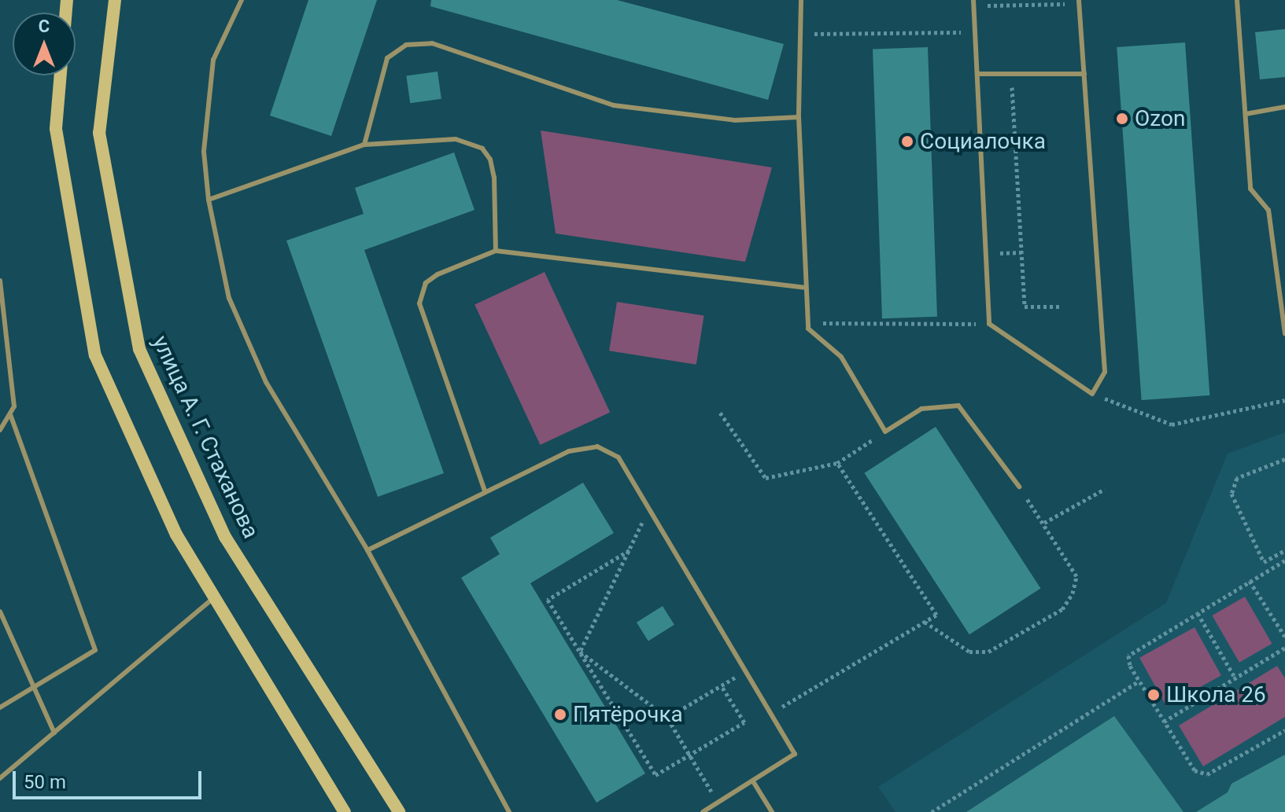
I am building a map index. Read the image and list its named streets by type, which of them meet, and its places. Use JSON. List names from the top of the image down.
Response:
{
  "streets": {
    "main road": ["улица А. Г. Стаханова"]
  },
  "places": [
    "Ozon",
    "Социалочка",
    "Школа 26",
    "Пятёрочка"
  ],
  "scale_bar": "50 m",
  "north": "top"
}
